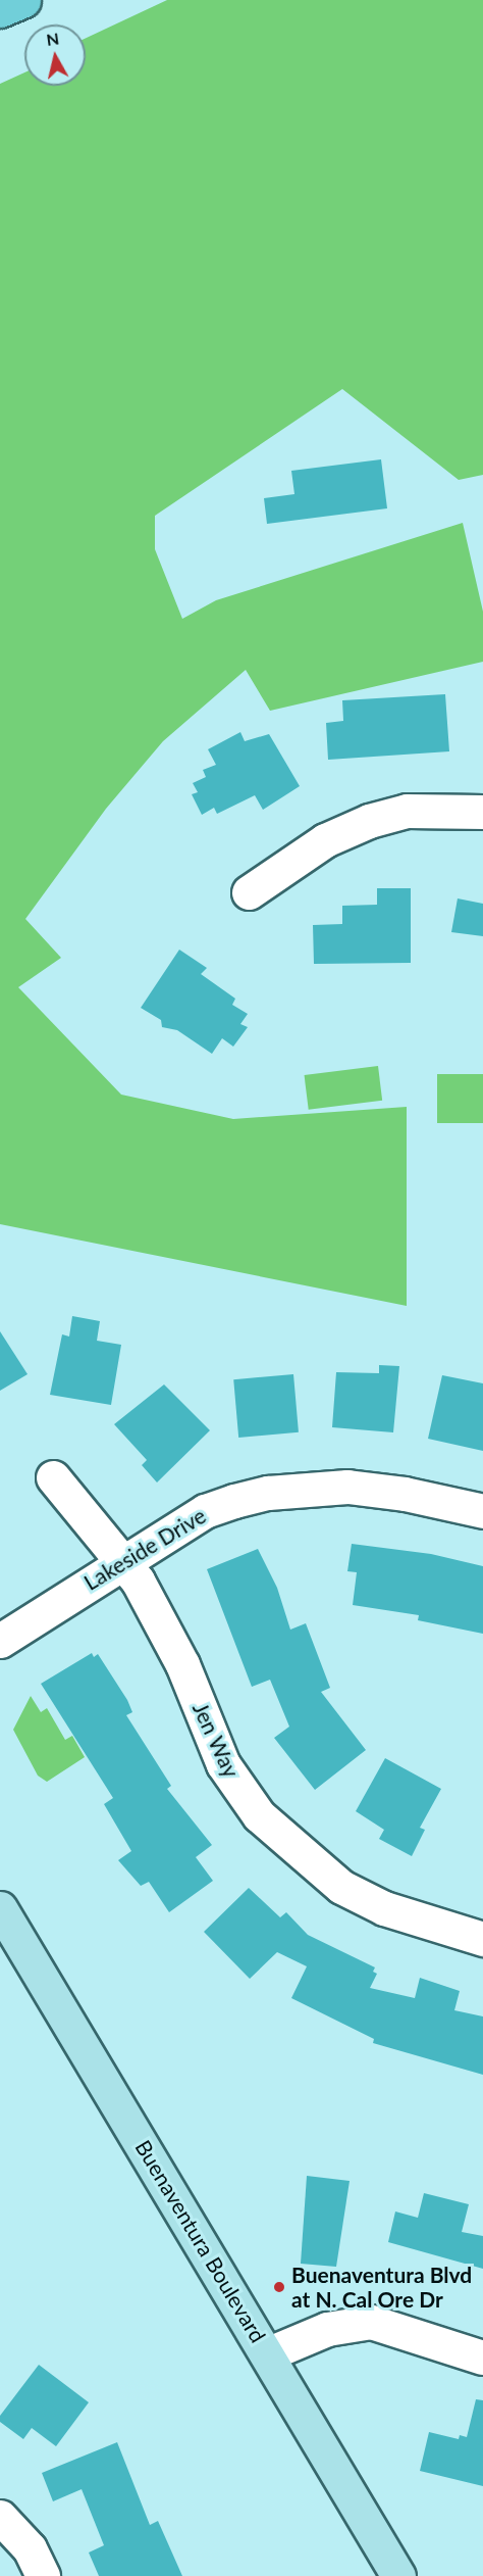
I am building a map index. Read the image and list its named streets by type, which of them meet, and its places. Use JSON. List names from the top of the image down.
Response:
{
  "streets": {
    "main road": ["Buenaventura Boulevard"],
    "street": ["Lakeside Drive", "Jen Way"]
  },
  "crossings": [
    ["Lakeside Drive", "Jen Way"]
  ],
  "places": ["Buenaventura Blvd at N. Cal Ore Dr"],
  "north": "top"
}
